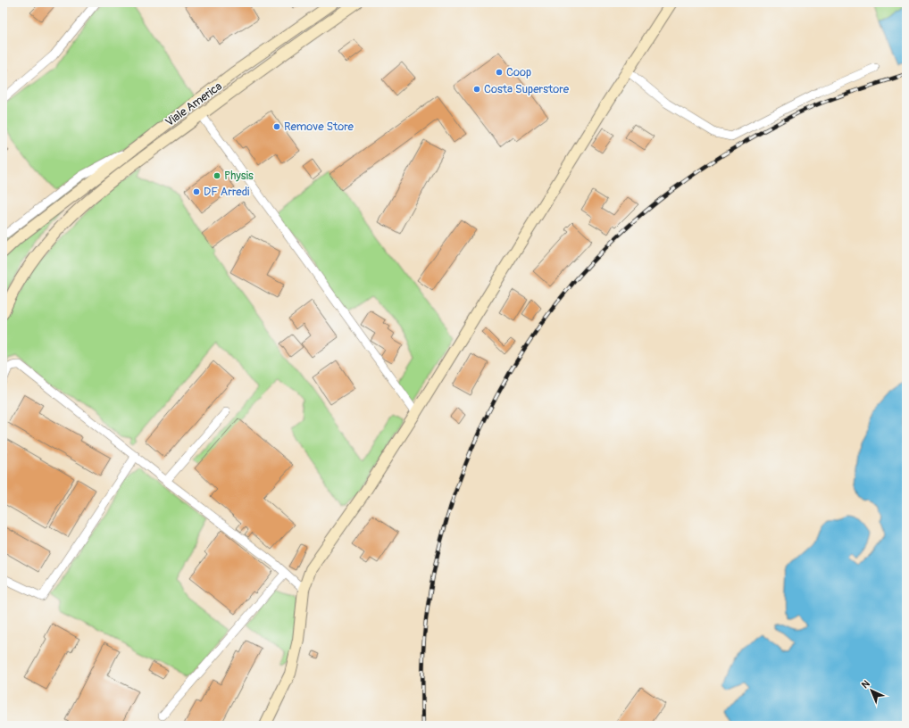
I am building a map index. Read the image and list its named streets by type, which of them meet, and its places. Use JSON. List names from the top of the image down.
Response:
{
  "streets": {
    "main road": ["Viale America"]
  },
  "places": [
    "Coop",
    "Costa Superstore",
    "Remove Store",
    "Physis",
    "DF Arredi"
  ],
  "north": "top left"
}
